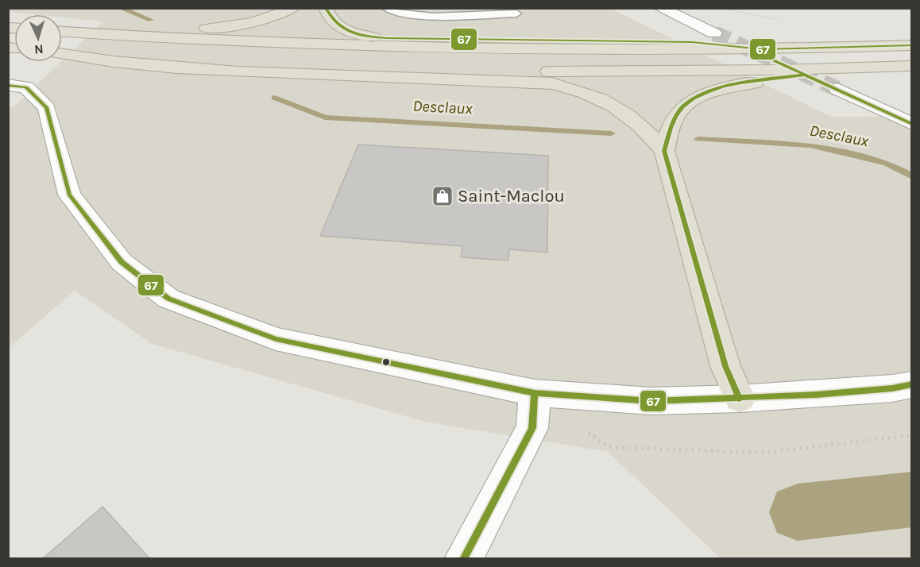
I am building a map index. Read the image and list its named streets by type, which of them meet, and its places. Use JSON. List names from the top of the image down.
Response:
{
  "water": ["Desclaux"],
  "places": {
    "shop": ["Saint-Maclou"]
  },
  "lines": ["transit line 67"],
  "north": "bottom"
}
